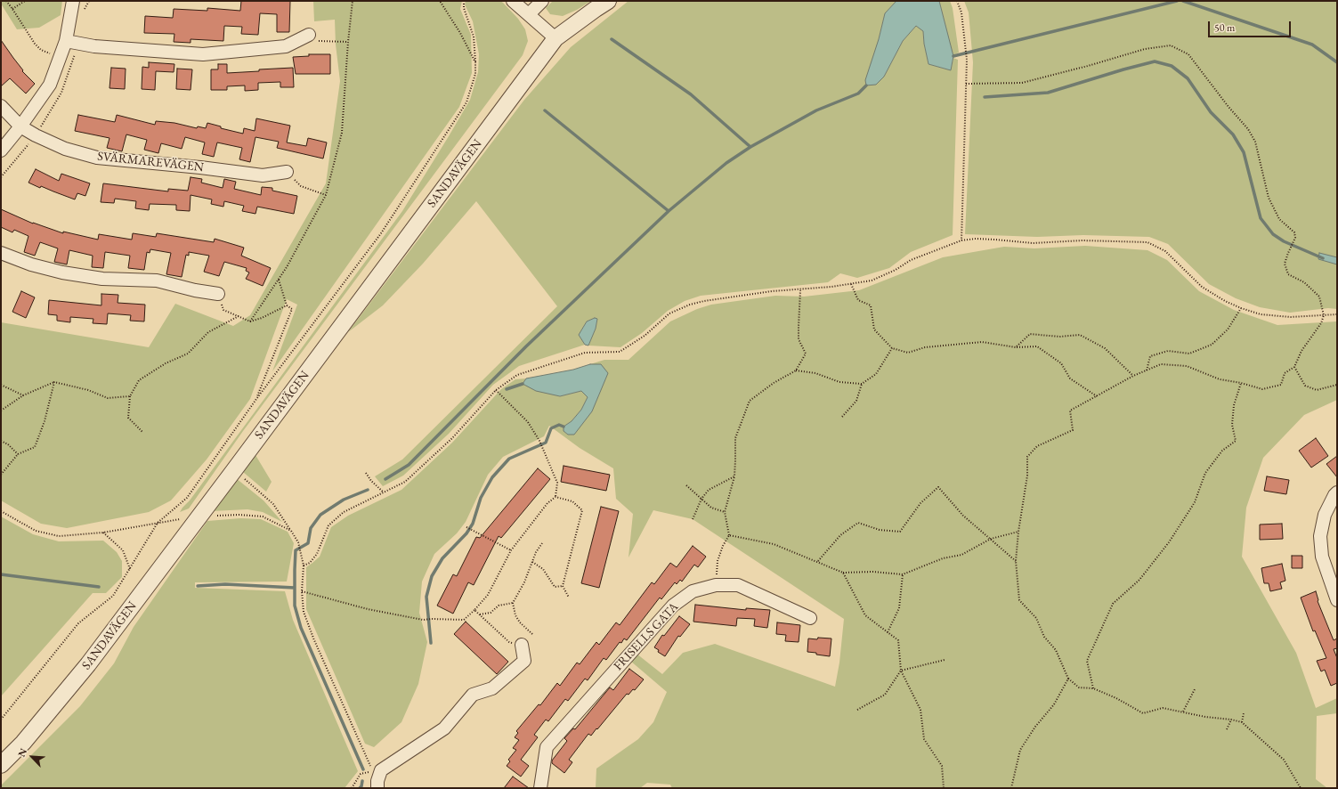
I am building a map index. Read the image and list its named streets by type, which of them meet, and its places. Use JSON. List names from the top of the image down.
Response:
{
  "streets": {
    "street": ["SVÄRMAREVÄGEN", "SANDAVÄGEN", "FRISELLS GATA"]
  },
  "scale_bar": "50 m",
  "north": "top left"
}
